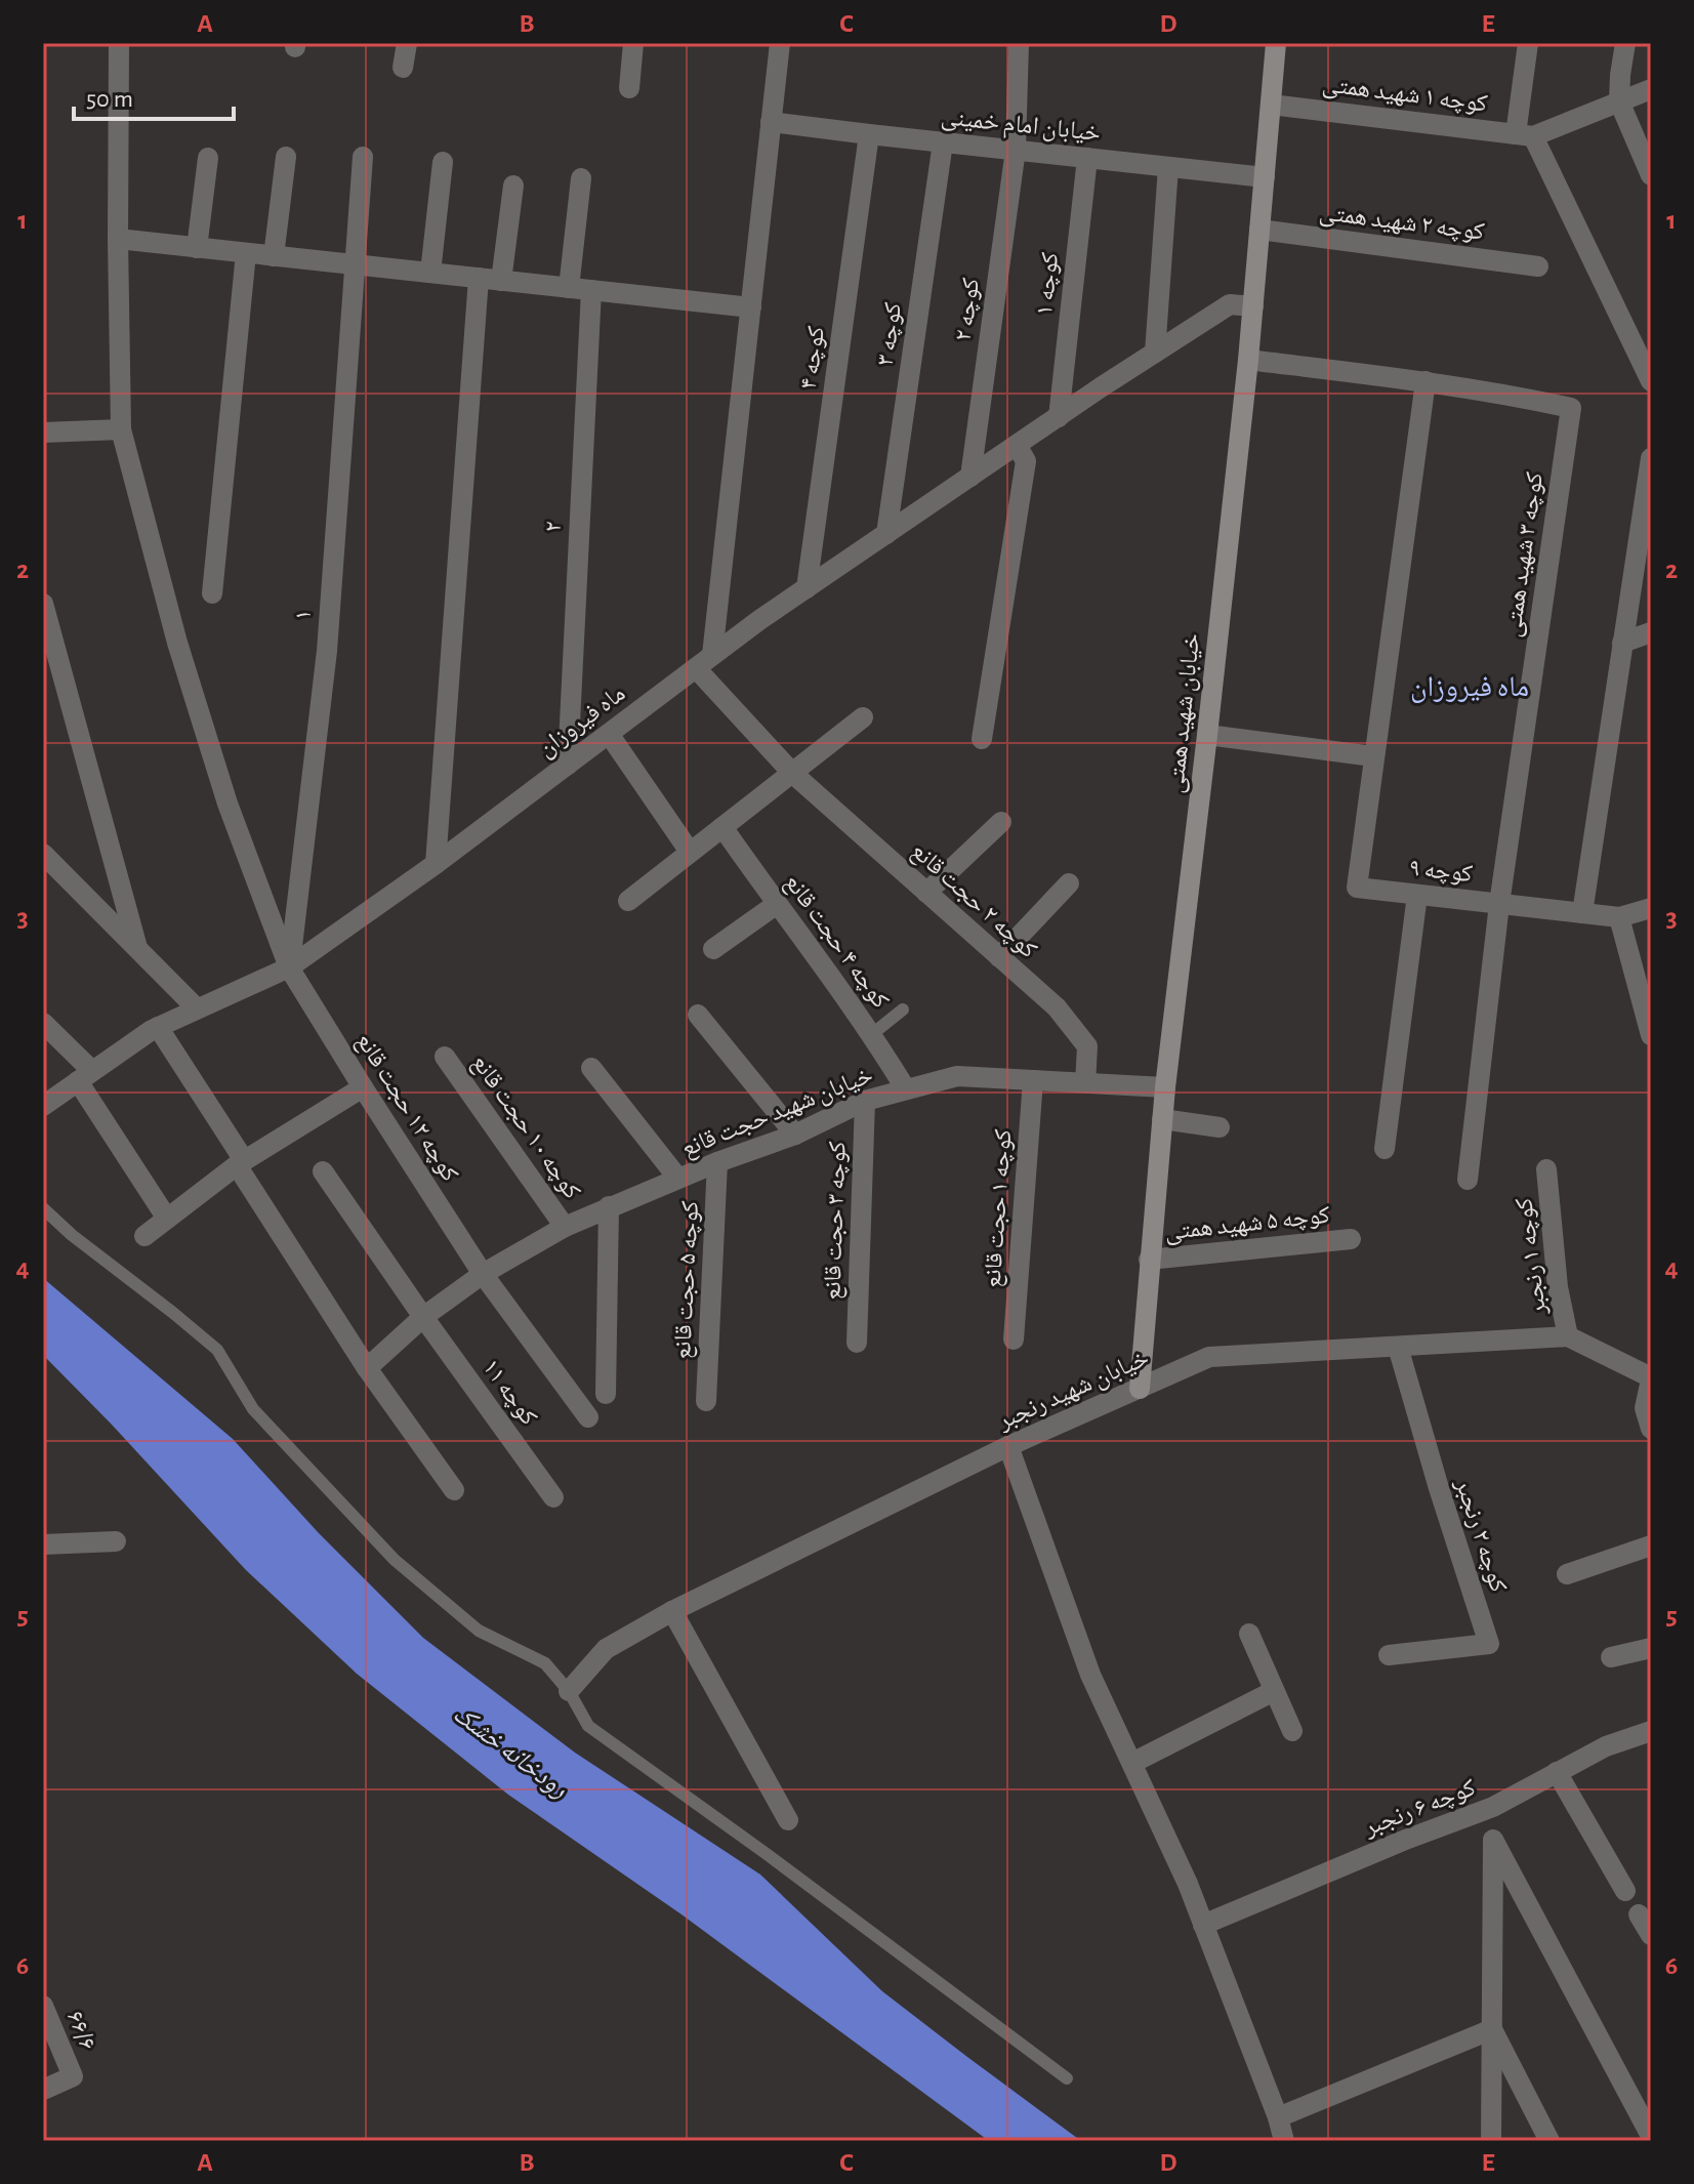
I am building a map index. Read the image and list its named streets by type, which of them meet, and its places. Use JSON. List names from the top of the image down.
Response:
{
  "streets": {
    "street": [
      "کوچه ۱ شهید همتی",
      "خیابان امام خمینی",
      "کوچه ۲ شهید همتی",
      "کوچه ۱",
      "کوچه ۲",
      "کوچه ۳",
      "کوچه ۴",
      "۲",
      "کوچه ۳ شهید همتی",
      "۱",
      "خیابان شهید همتی",
      "ماه فیروزان",
      "کوچه ۹",
      "کوچه ۲ حجت قانع",
      "کوچه ۴ حجت قانع",
      "کوچه ۱۲ حجت قانع",
      "خیابان شهید حجت قانع",
      "کوچه ۱۰ حجت قانع",
      "کوچه ۱ حجت قانع",
      "کوچه ۳ حجت قانع",
      "کوچه ۵ شهید همتی",
      "کوچه ۱ رنجبر",
      "کوچه ۵ حجت قانع",
      "خیابان شهید رنجبر",
      "کوچه ۱۱",
      "کوچه ۲ رنجبر",
      "کوچه ۶ رنجبر",
      "۶۶/۶"
    ]
  },
  "crossings": [
    ["کوچه ۱ شهید همتی", "خیابان شهید همتی"],
    ["خیابان امام خمینی", "کوچه ۱"],
    ["خیابان امام خمینی", "کوچه ۲"],
    ["خیابان امام خمینی", "کوچه ۳"],
    ["خیابان امام خمینی", "کوچه ۴"],
    ["خیابان امام خمینی", "خیابان شهید همتی"],
    ["کوچه ۲ شهید همتی", "خیابان شهید همتی"],
    ["کوچه ۱", "ماه فیروزان"],
    ["کوچه ۲", "ماه فیروزان"],
    ["کوچه ۳", "ماه فیروزان"],
    ["کوچه ۴", "ماه فیروزان"],
    ["۲", "ماه فیروزان"],
    ["کوچه ۳ شهید همتی", "خیابان شهید همتی"],
    ["کوچه ۳ شهید همتی", "کوچه ۹"],
    ["۱", "ماه فیروزان"],
    ["۱", "کوچه ۱۲ حجت قانع"],
    ["خیابان شهید همتی", "ماه فیروزان"],
    ["خیابان شهید همتی", "خیابان شهید حجت قانع"],
    ["خیابان شهید همتی", "کوچه ۵ شهید همتی"],
    ["خیابان شهید همتی", "خیابان شهید رنجبر"],
    ["ماه فیروزان", "کوچه ۲ حجت قانع"],
    ["ماه فیروزان", "کوچه ۱۲ حجت قانع"],
    ["کوچه ۲ حجت قانع", "خیابان شهید حجت قانع"],
    ["کوچه ۴ حجت قانع", "خیابان شهید حجت قانع"],
    ["کوچه ۱۲ حجت قانع", "خیابان شهید حجت قانع"],
    ["خیابان شهید حجت قانع", "کوچه ۱۰ حجت قانع"],
    ["خیابان شهید حجت قانع", "کوچه ۱ حجت قانع"],
    ["خیابان شهید حجت قانع", "کوچه ۳ حجت قانع"],
    ["خیابان شهید حجت قانع", "کوچه ۵ حجت قانع"],
    ["خیابان شهید حجت قانع", "کوچه ۱۱"],
    ["کوچه ۱ رنجبر", "خیابان شهید رنجبر"],
    ["خیابان شهید رنجبر", "کوچه ۲ رنجبر"]
  ],
  "districts": ["ماه فیروزان"],
  "water": ["رودخانه خشک"],
  "scale_bar": "50 m",
  "grid": {
    "columns": [
      "A",
      "B",
      "C",
      "D",
      "E"
    ],
    "rows": [
      "1",
      "2",
      "3",
      "4",
      "5",
      "6"
    ]
  }
}
